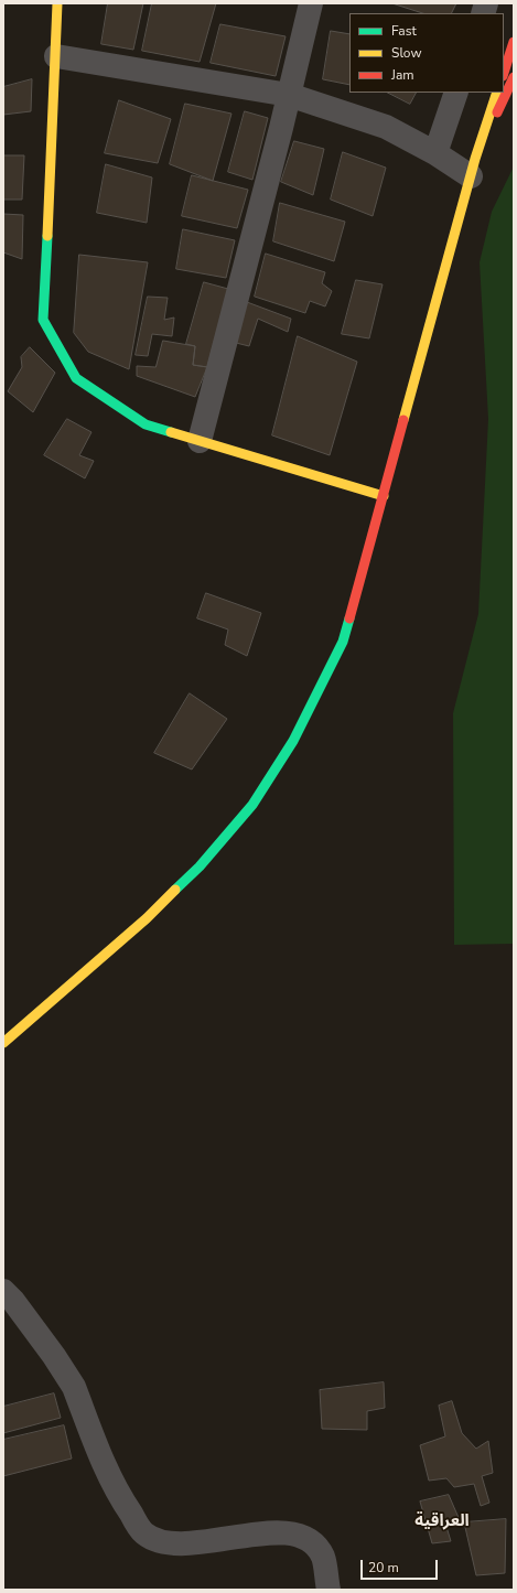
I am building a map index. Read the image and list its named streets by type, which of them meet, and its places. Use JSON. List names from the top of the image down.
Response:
{
  "districts": ["العراقية"],
  "legend": ["Fast", "Slow", "Jam"],
  "scale_bar": "20 m"
}
